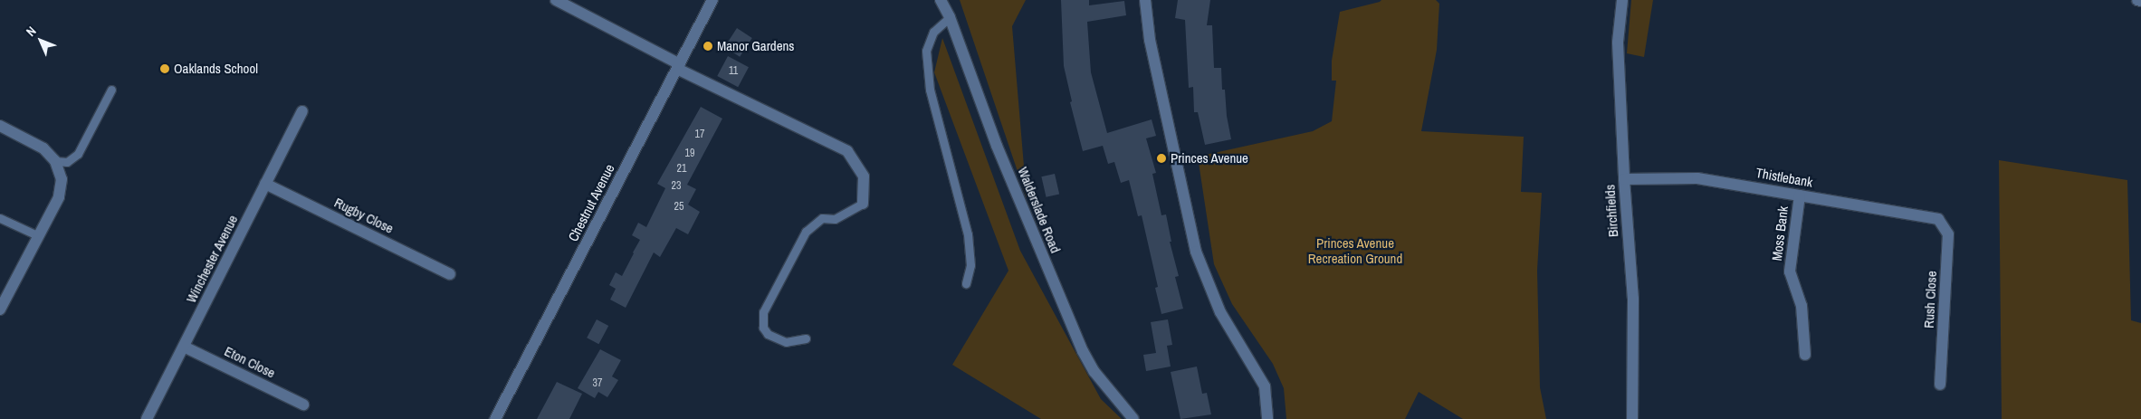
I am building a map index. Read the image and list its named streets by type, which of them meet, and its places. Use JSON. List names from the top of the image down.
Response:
{
  "streets": {
    "street": [
      "Thistlebank",
      "Chestnut Avenue",
      "Walderslade Road",
      "Birchfields",
      "Rugby Close",
      "Moss Bank",
      "Winchester Avenue",
      "Rush Close",
      "Eton Close"
    ]
  },
  "crossings": [
    ["Thistlebank", "Birchfields"],
    ["Thistlebank", "Moss Bank"],
    ["Thistlebank", "Rush Close"],
    ["Rugby Close", "Winchester Avenue"],
    ["Winchester Avenue", "Eton Close"]
  ],
  "parks": ["Princes Avenue Recreation Ground"],
  "places": ["Manor Gardens", "Oaklands School", "Princes Avenue"],
  "house_numbers": [
    "11",
    "17",
    "19",
    "21",
    "23",
    "25",
    "37"
  ],
  "north": "top left"
}
